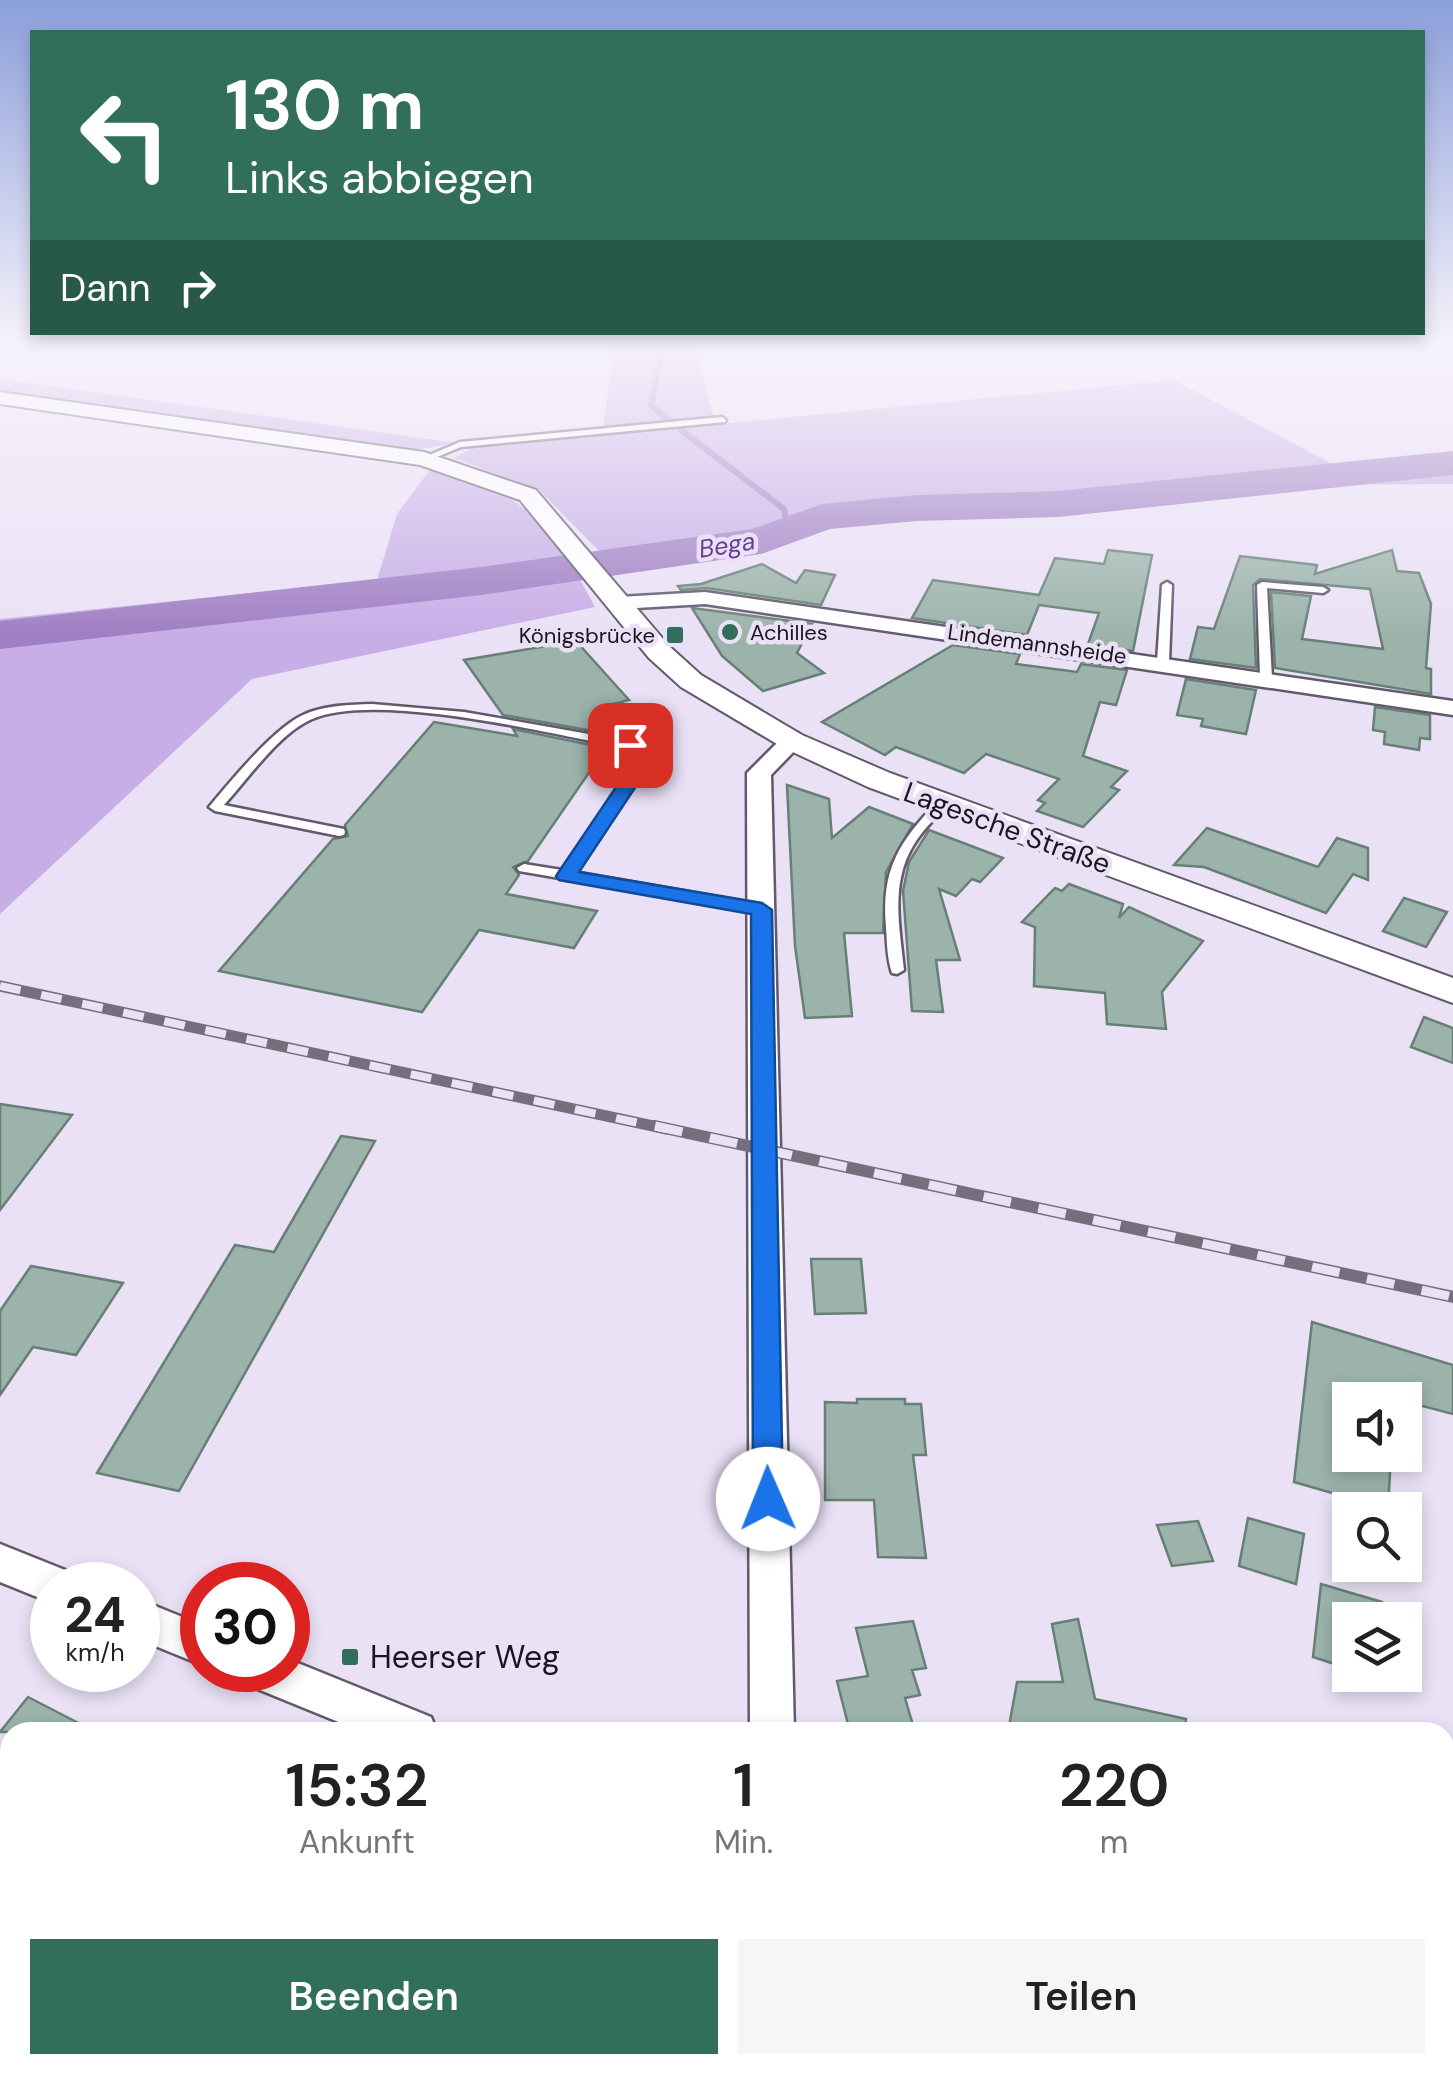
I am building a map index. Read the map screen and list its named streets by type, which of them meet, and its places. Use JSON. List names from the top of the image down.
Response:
{
  "streets": {
    "street": ["Lindemannsheide", "Lagesche Straße"]
  },
  "crossings": [
    ["Lindemannsheide", "Lagesche Straße"]
  ],
  "water": ["Bega"],
  "places": {
    "other": ["Achilles"],
    "transit": ["Königsbrücke", "Heerser Weg"]
  },
  "page": {
    "turn": ["130 m", "Links abbiegen"],
    "then": "Dann",
    "speed": "24 km/h",
    "limit": "30",
    "eta": [
      "15:32",
      "Ankunft",
      "1",
      "Min.",
      "220",
      "m"
    ],
    "buttons": ["Beenden", "Teilen"]
  }
}
